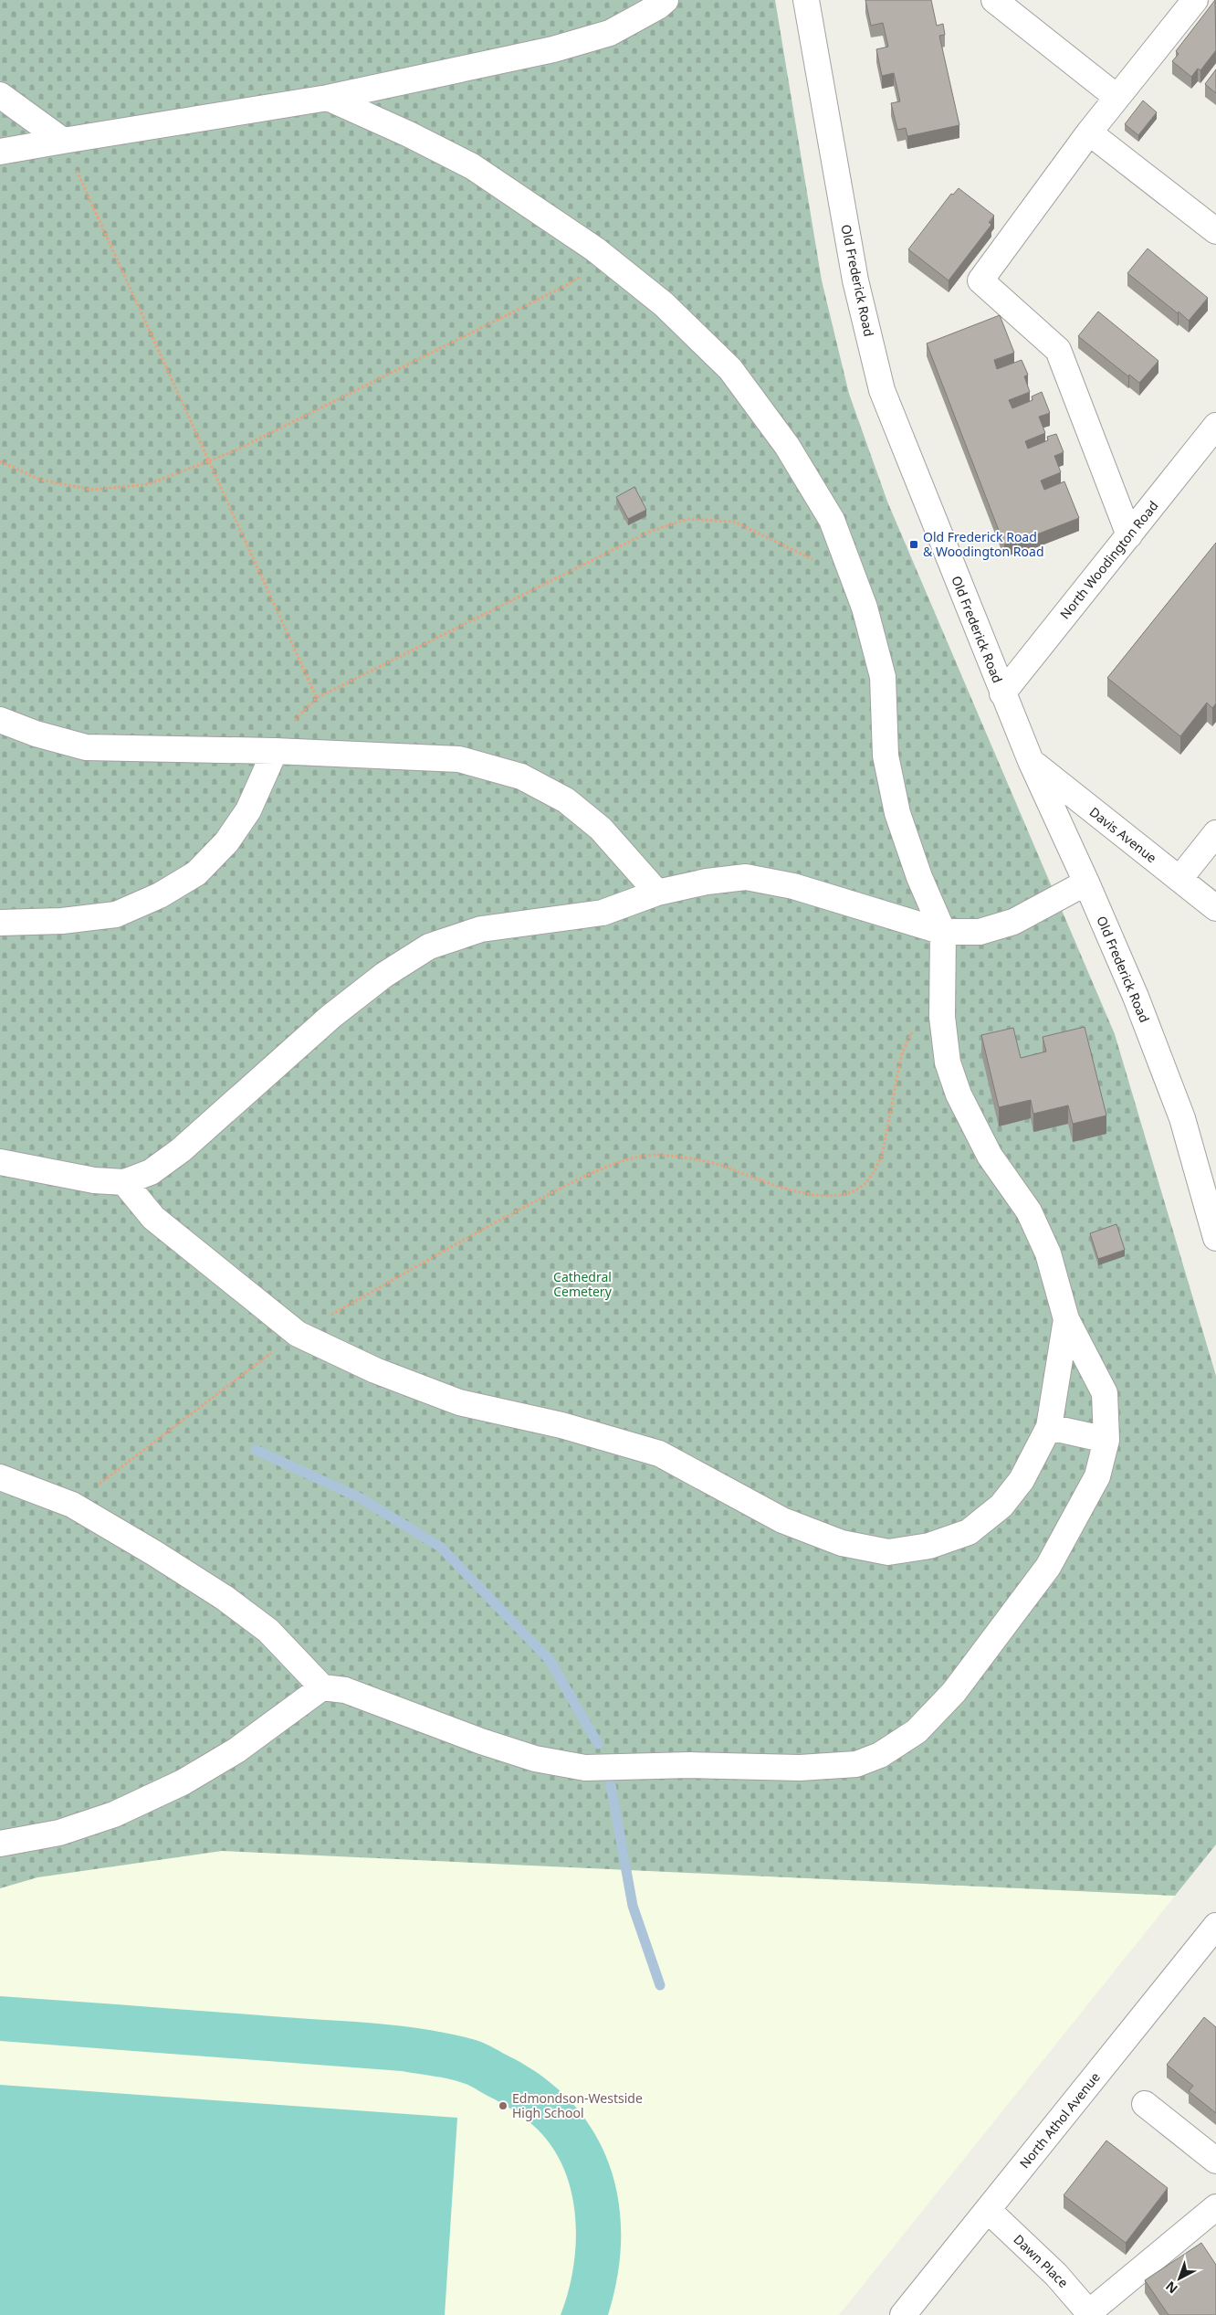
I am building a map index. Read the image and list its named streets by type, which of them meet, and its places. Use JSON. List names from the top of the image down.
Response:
{
  "streets": {
    "street": [
      "Old Frederick Road",
      "North Woodington Road",
      "Davis Avenue",
      "North Athol Avenue",
      "Dawn Place"
    ]
  },
  "crossings": [
    ["Old Frederick Road", "North Woodington Road"],
    ["Old Frederick Road", "Davis Avenue"],
    ["North Athol Avenue", "Dawn Place"]
  ],
  "parks": ["Cathedral Cemetery"],
  "places": {
    "transit": ["Old Frederick Road & Woodington Road"],
    "other": ["Edmondson-Westside High School"]
  },
  "north": "bottom left"
}
